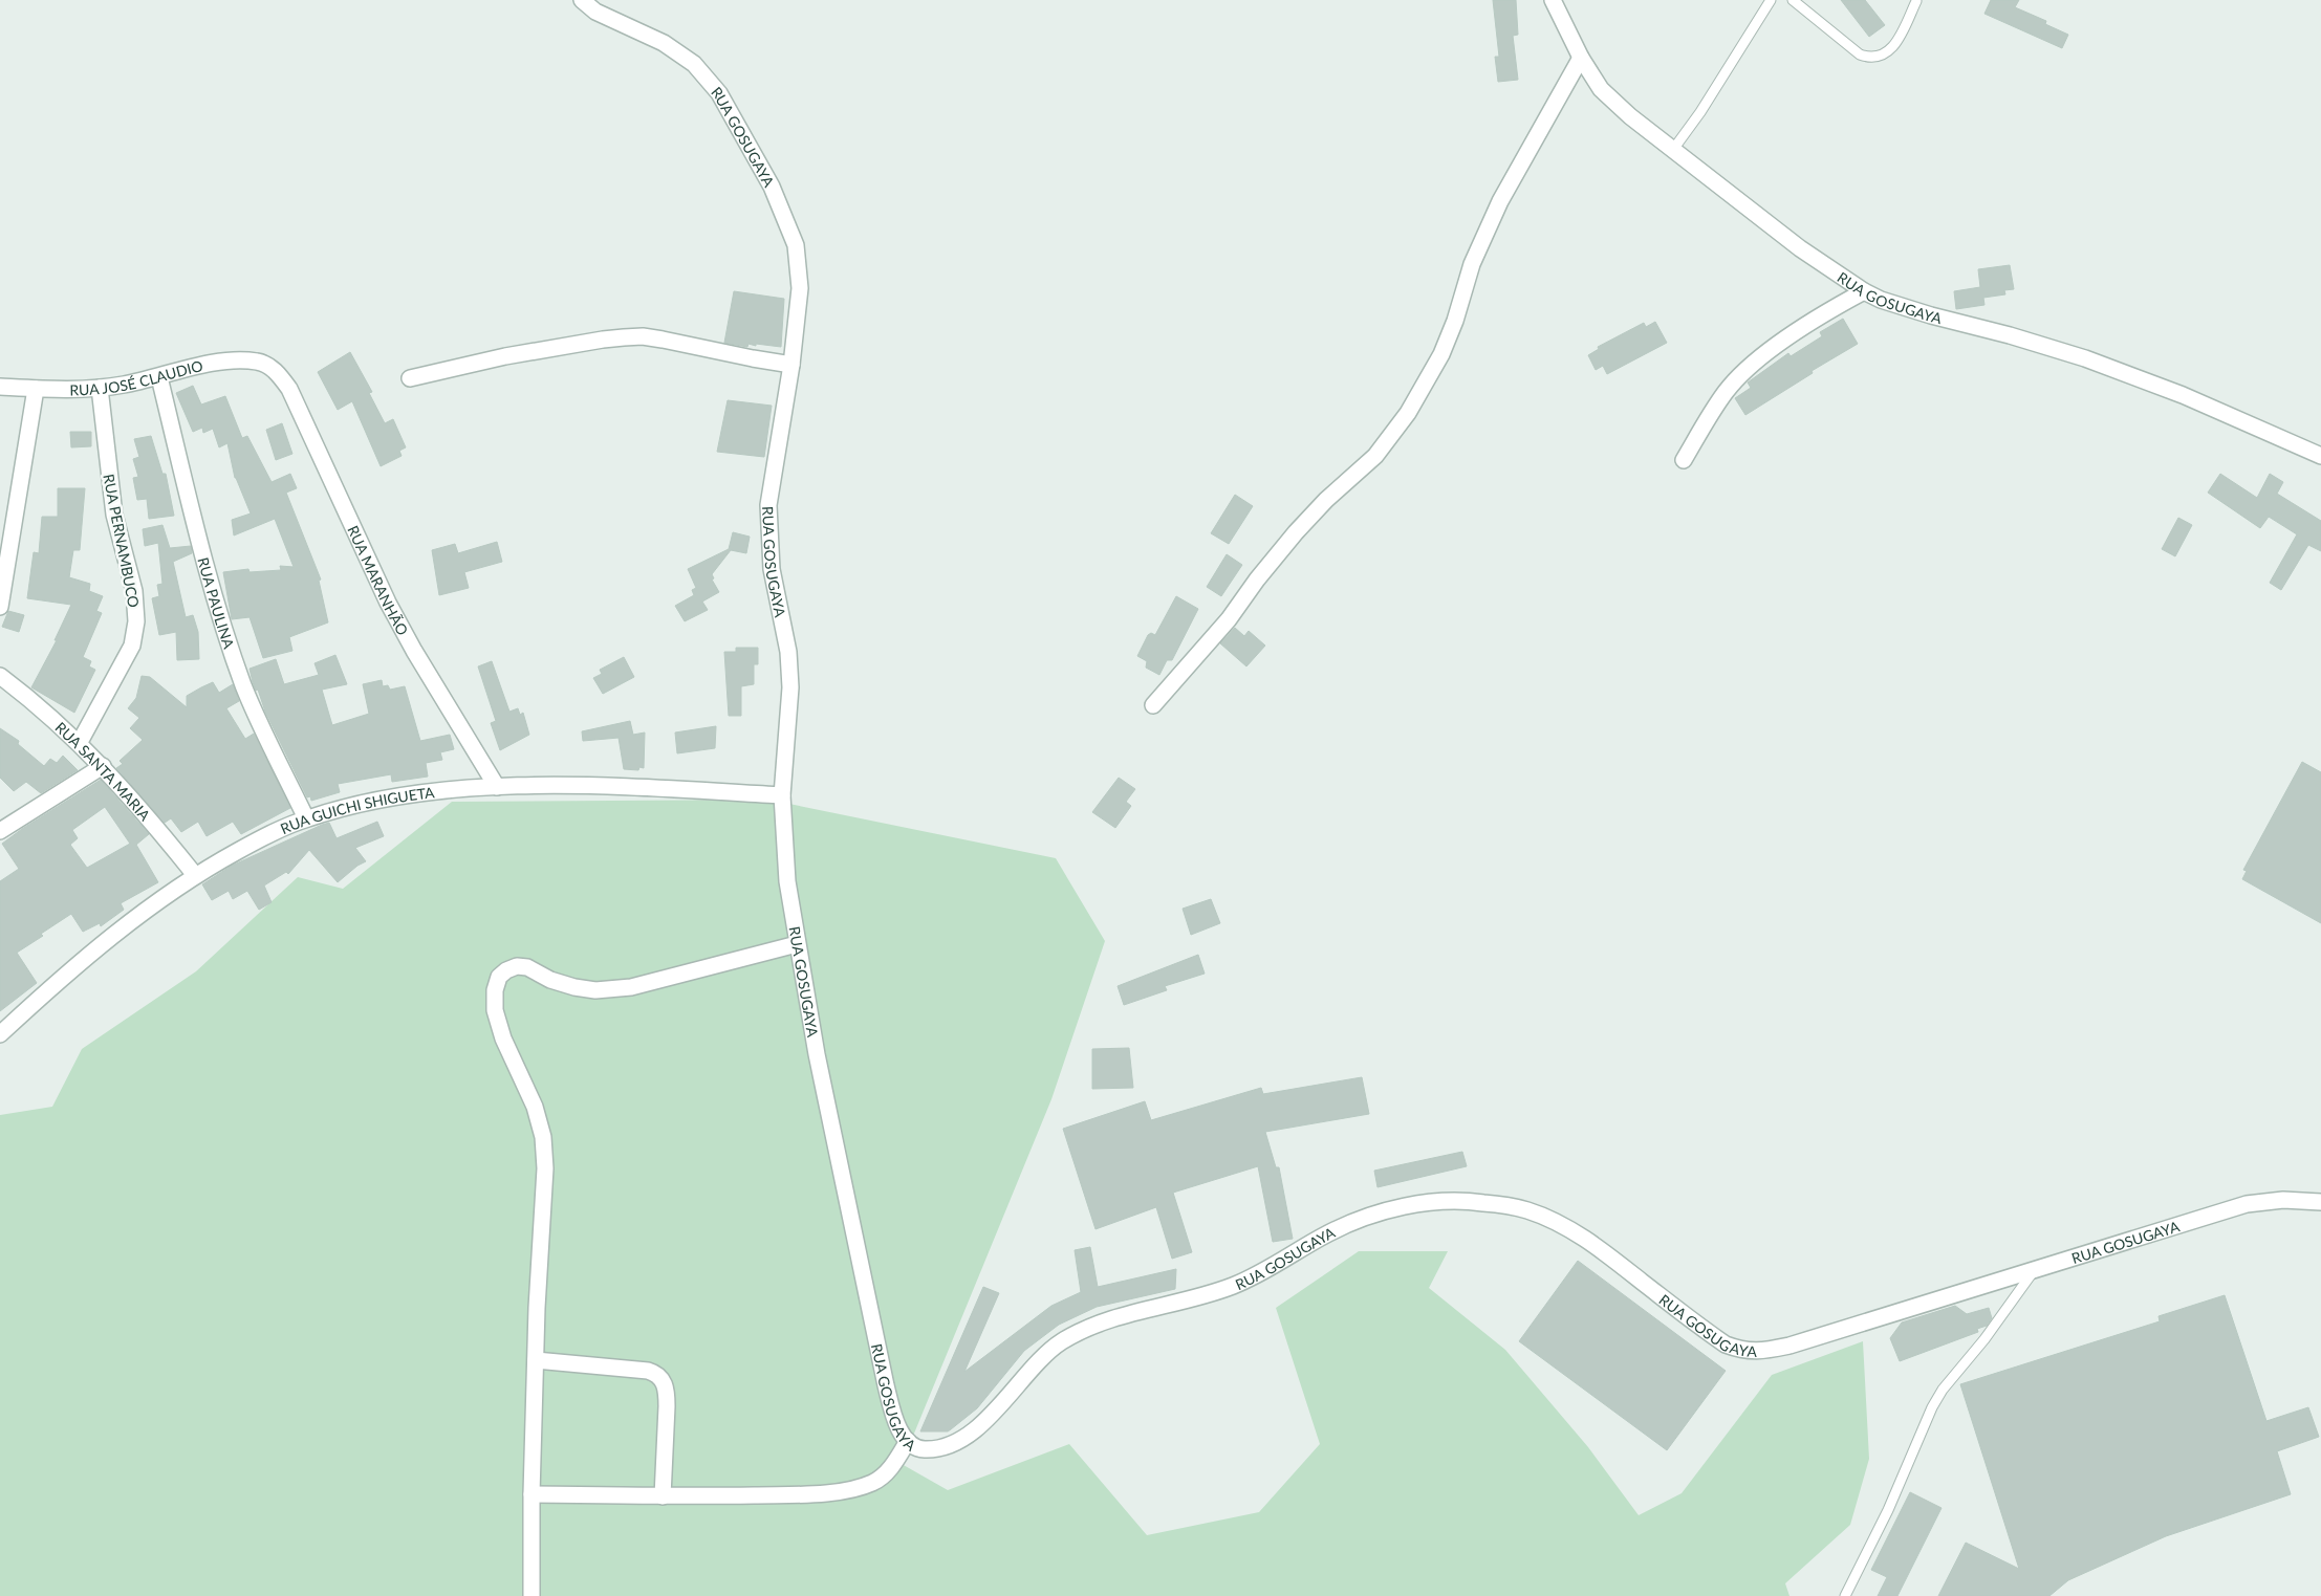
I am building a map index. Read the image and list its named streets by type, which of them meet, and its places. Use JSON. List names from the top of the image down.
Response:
{
  "streets": {
    "street": [
      "RUA GOSUGAYA",
      "RUA JOSÉ CLAUDIO",
      "RUA PERNAMBUCO",
      "RUA MARANHÃO",
      "RUA PAULINA",
      "RUA SANTA MARIA",
      "RUA GUICHI SHIGUETA"
    ]
  },
  "crossings": [
    ["RUA GOSUGAYA", "RUA GUICHI SHIGUETA"],
    ["RUA JOSÉ CLAUDIO", "RUA PERNAMBUCO"],
    ["RUA JOSÉ CLAUDIO", "RUA MARANHÃO"],
    ["RUA JOSÉ CLAUDIO", "RUA PAULINA"],
    ["RUA PERNAMBUCO", "RUA SANTA MARIA"],
    ["RUA MARANHÃO", "RUA GUICHI SHIGUETA"],
    ["RUA PAULINA", "RUA GUICHI SHIGUETA"],
    ["RUA SANTA MARIA", "RUA GUICHI SHIGUETA"]
  ]
}
